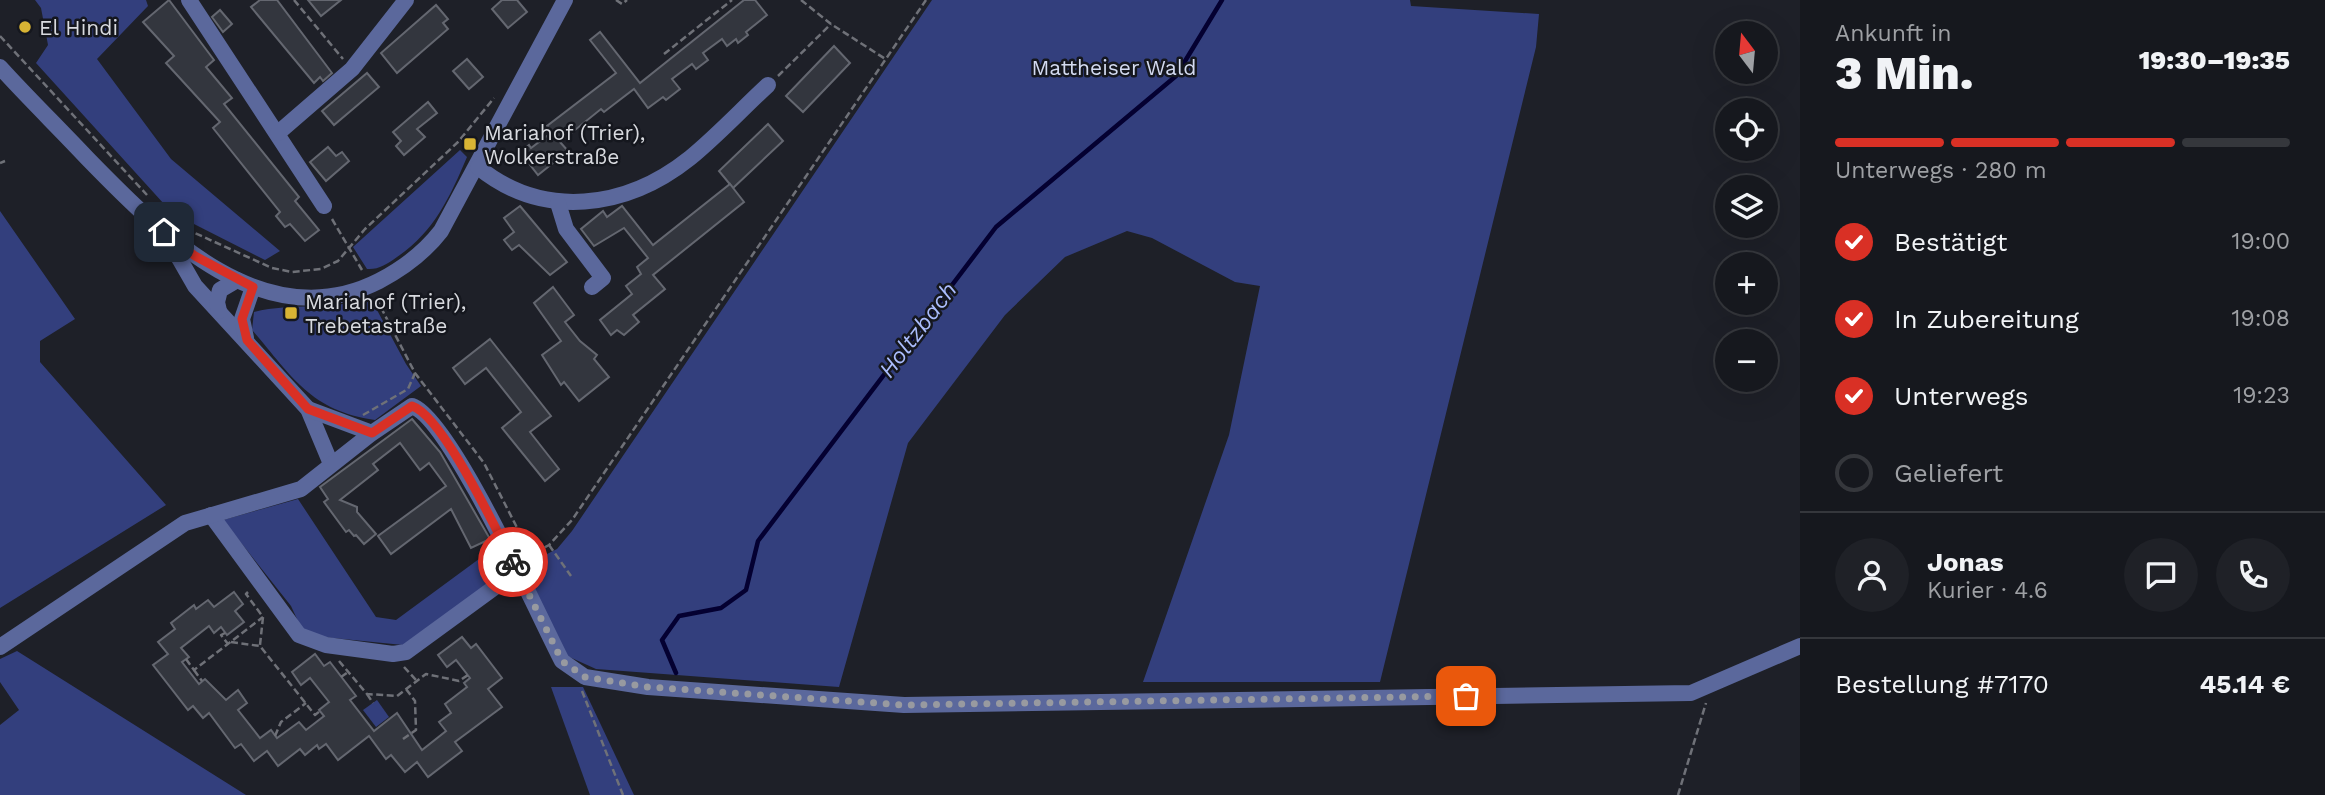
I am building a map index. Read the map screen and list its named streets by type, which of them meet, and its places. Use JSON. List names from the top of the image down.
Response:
{
  "water": ["Holtzbach"],
  "parks": ["Mattheiser Wald"],
  "places": {
    "other": ["El Hindi"],
    "transit": ["Mariahof (Trier), Wolkerstraße", "Mariahof (Trier), Trebetastraße"]
  },
  "north": "top",
  "page": {
    "heading": ["3 Min.", "Ankunft in", "19:30–19:35"],
    "panel": [
      "Jonas",
      "Kurier · 4.6",
      "Bestellung #7170",
      "45.14 €"
    ],
    "map_buttons": ["+", "−"],
    "bar": "Unterwegs · 280 m",
    "list": [
      ["Bestätigt", "19:00"],
      ["In Zubereitung", "19:08"],
      ["Unterwegs", "19:23"],
      "Geliefert"
    ]
  }
}
